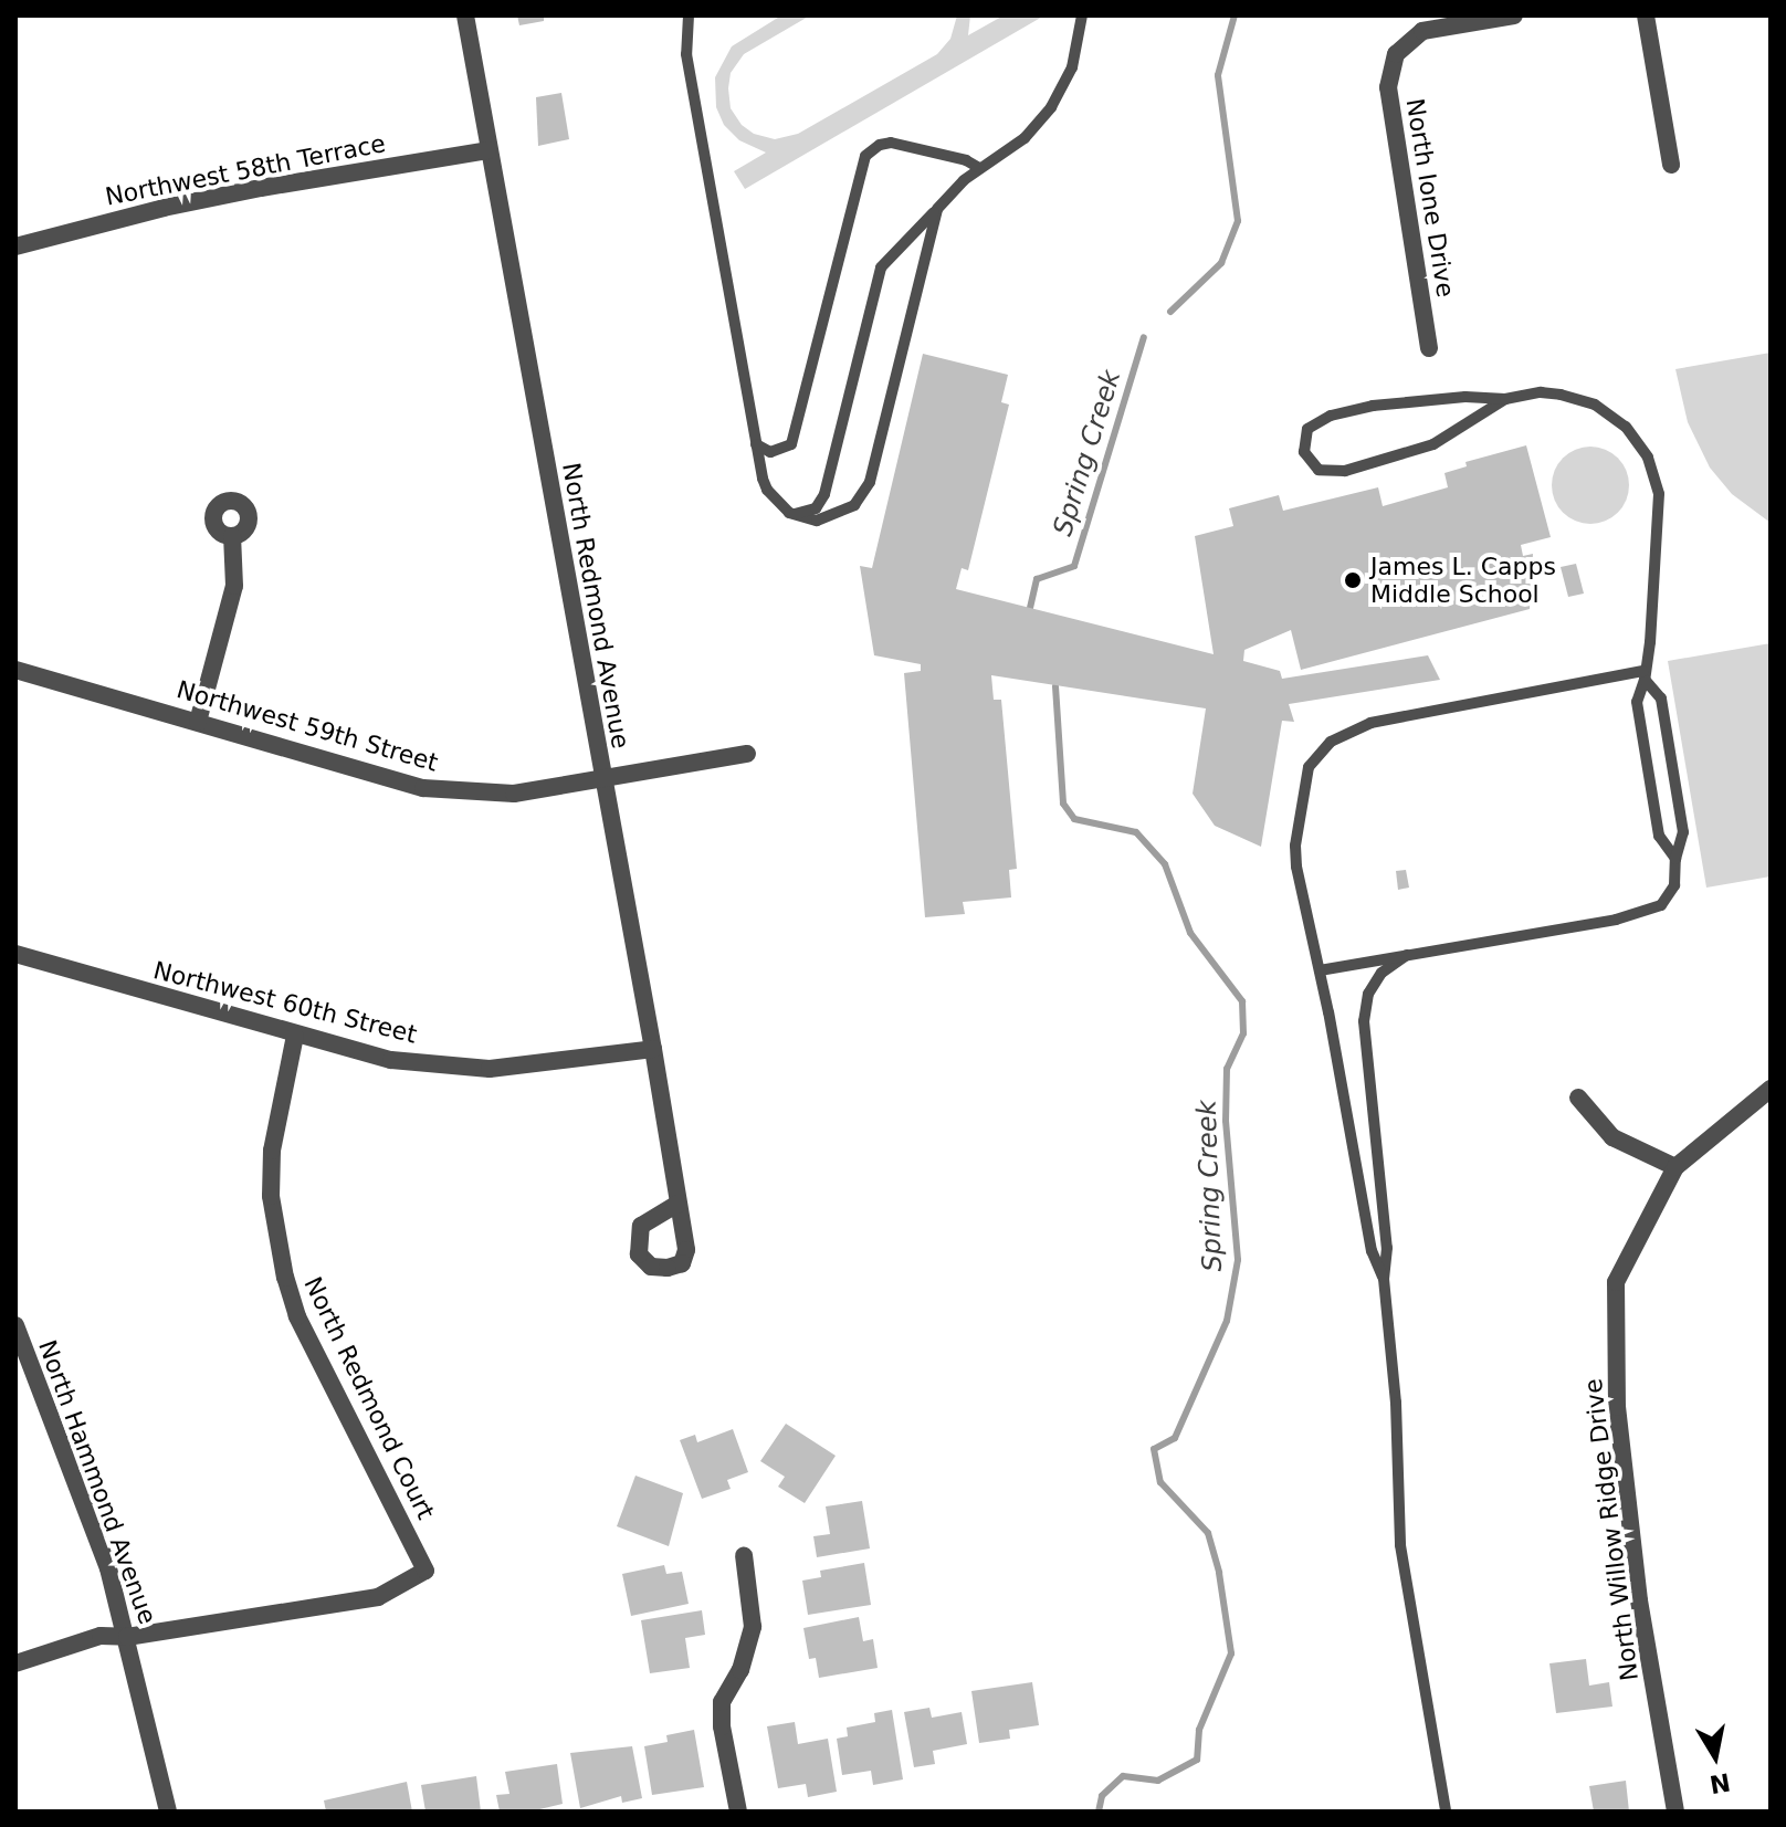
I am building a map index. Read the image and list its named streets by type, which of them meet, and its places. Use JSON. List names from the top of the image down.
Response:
{
  "streets": {
    "street": [
      "Northwest 58th Terrace",
      "North Ione Drive",
      "North Redmond Avenue",
      "Northwest 59th Street",
      "Northwest 60th Street",
      "North Redmond Court",
      "North Hammond Avenue",
      "North Willow Ridge Drive"
    ]
  },
  "crossings": [
    ["Northwest 58th Terrace", "North Redmond Avenue"],
    ["North Redmond Avenue", "Northwest 59th Street"],
    ["North Redmond Avenue", "Northwest 60th Street"],
    ["Northwest 60th Street", "North Redmond Court"],
    ["North Redmond Court", "North Hammond Avenue"]
  ],
  "water": ["Spring Creek"],
  "places": ["James L. Capps Middle School"],
  "north": "bottom"
}
